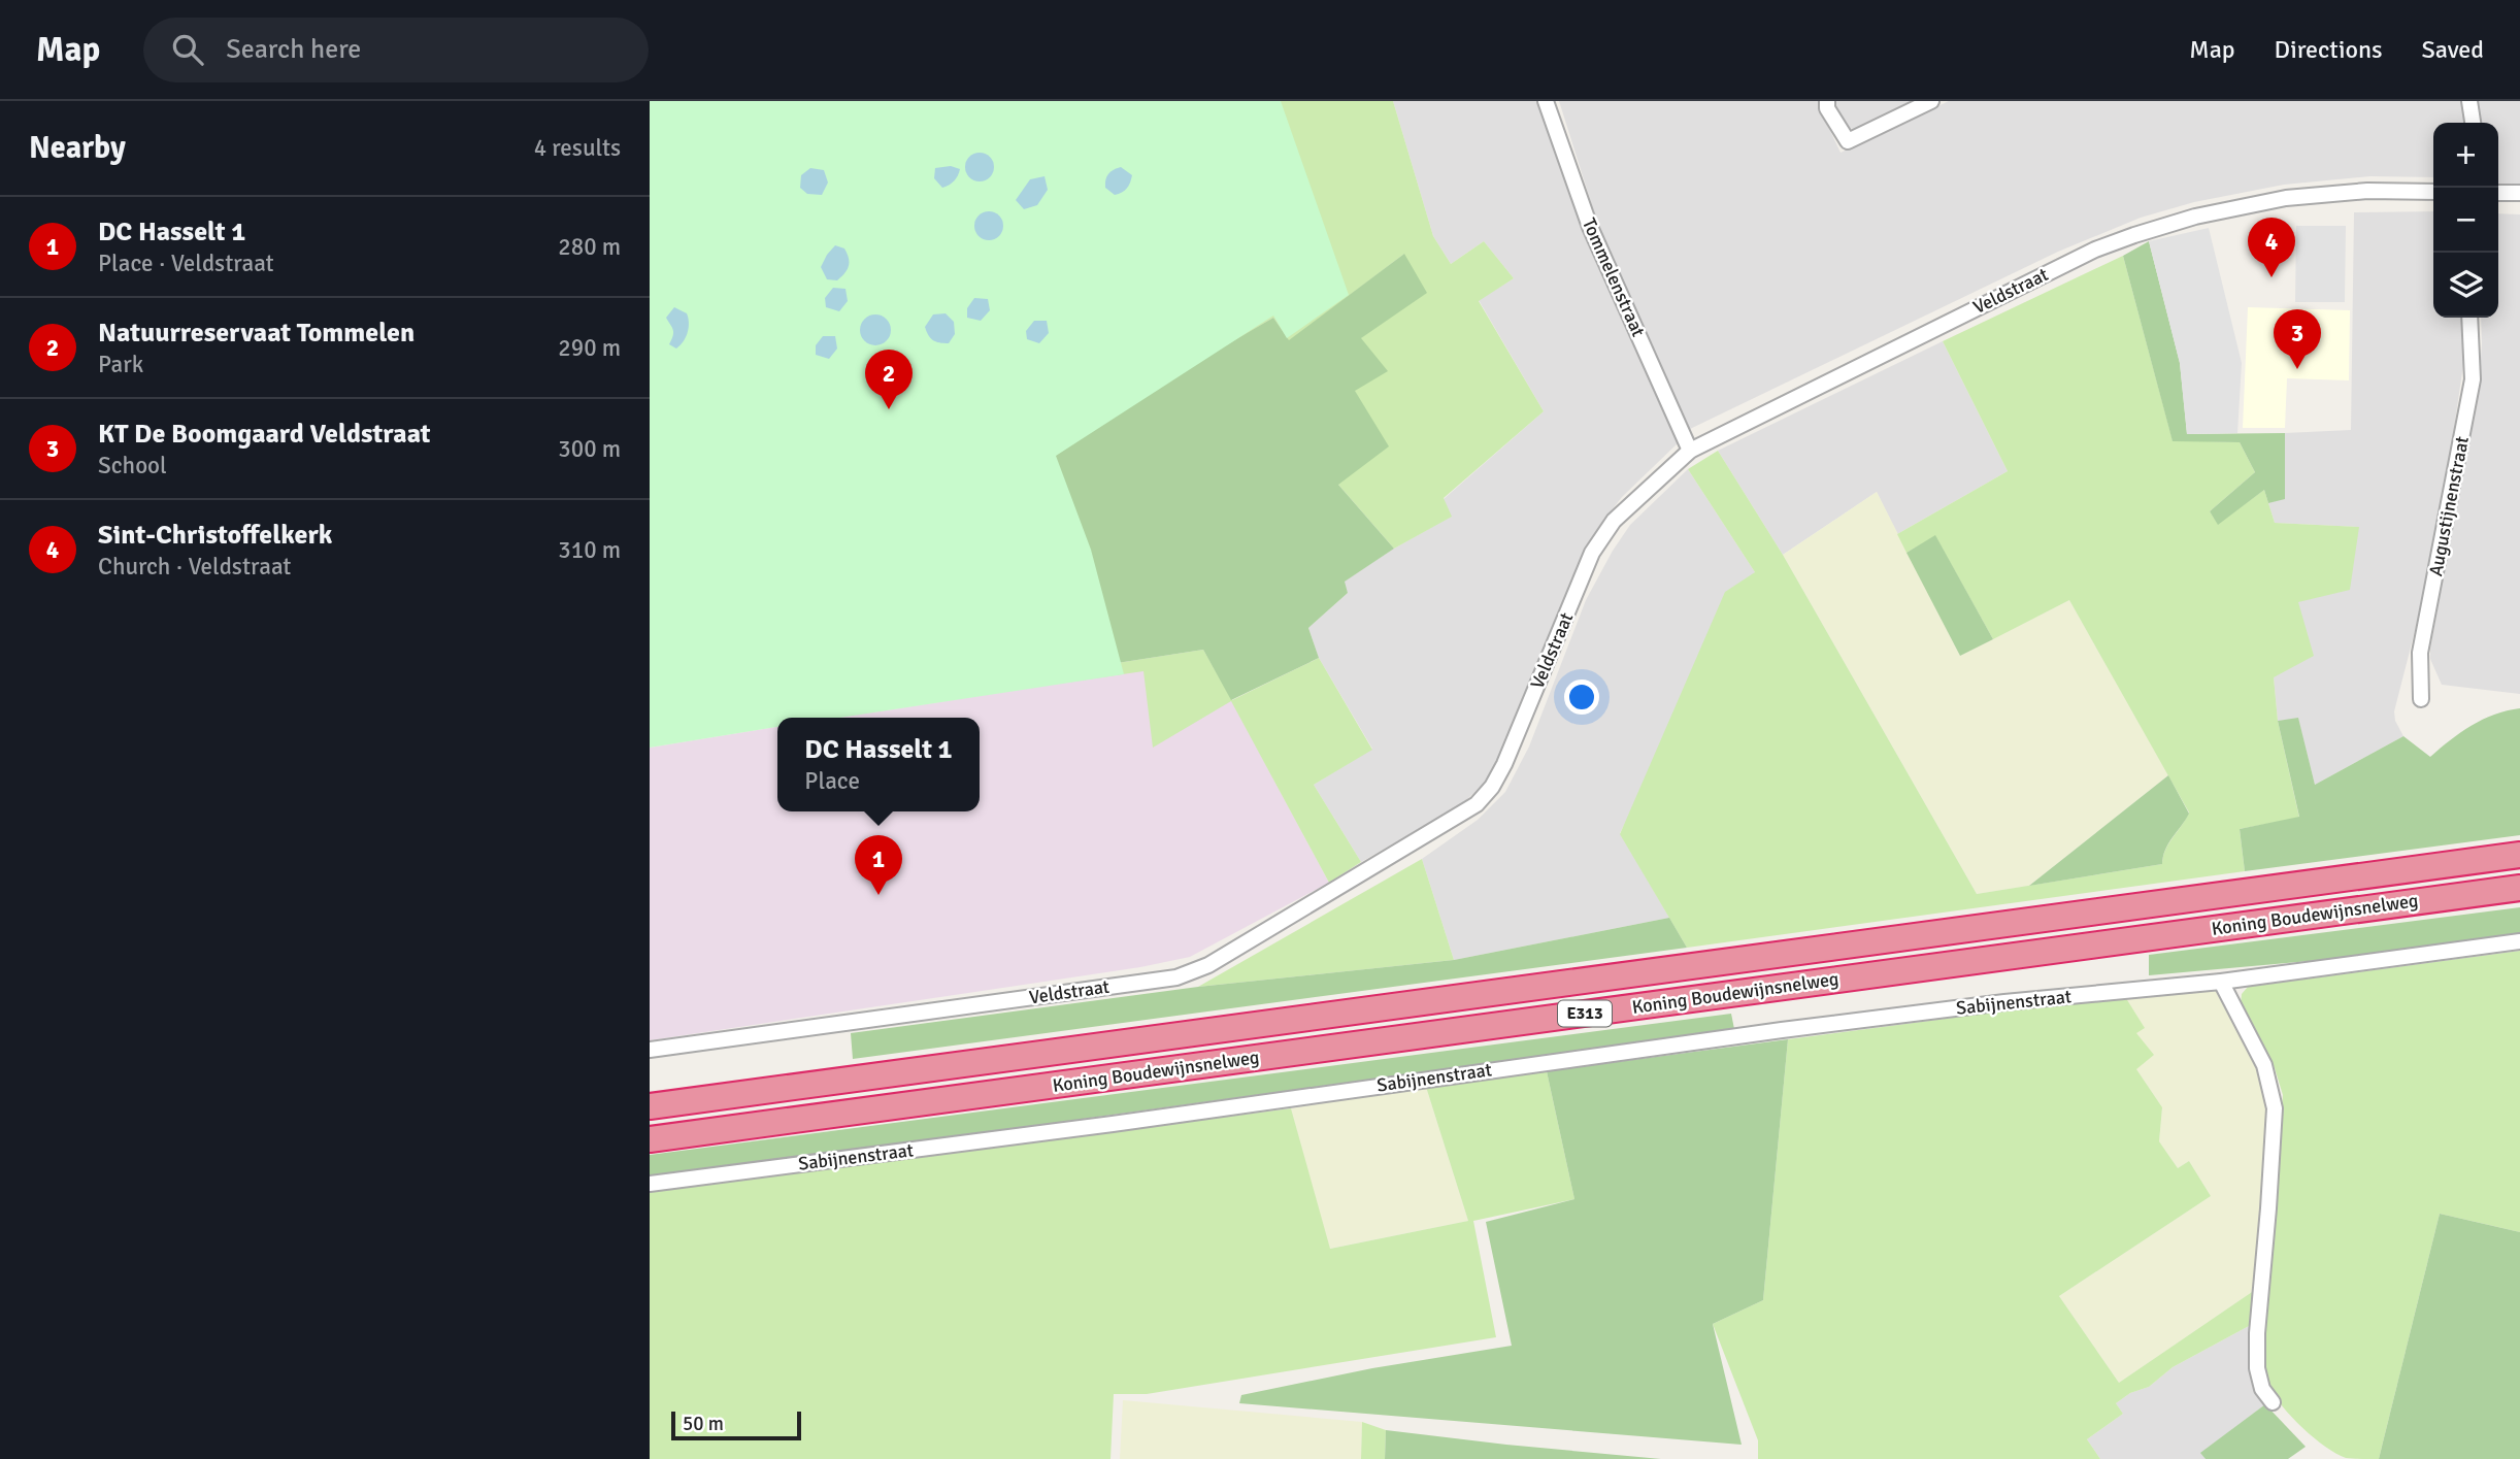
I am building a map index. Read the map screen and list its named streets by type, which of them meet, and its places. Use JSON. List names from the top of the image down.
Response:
{
  "streets": {
    "highway": ["Koning Boudewijnsnelweg", "E313"],
    "street": [
      "Tommelenstraat",
      "Veldstraat",
      "Augustijnenstraat",
      "Sabijnenstraat"
    ]
  },
  "crossings": [
    ["Tommelenstraat", "Veldstraat"]
  ],
  "scale_bar": "50 m",
  "page": {
    "header": "Map",
    "search": "Search here",
    "nav": ["Map", "Directions", "Saved"],
    "heading": ["Nearby", "4 results"],
    "map_buttons": ["+", "−"],
    "list": [
      {
        "mark": "1",
        "name": "DC Hasselt 1",
        "note": "Place · Veldstraat",
        "value": "280 m"
      },
      {
        "mark": "2",
        "name": "Natuurreservaat Tommelen",
        "note": "Park",
        "value": "290 m"
      },
      {
        "mark": "3",
        "name": "KT De Boomgaard Veldstraat",
        "note": "School",
        "value": "300 m"
      },
      {
        "mark": "4",
        "name": "Sint-Christoffelkerk",
        "note": "Church · Veldstraat",
        "value": "310 m"
      }
    ],
    "pins": [
      "4",
      "3",
      "2",
      "1"
    ],
    "popup": ["DC Hasselt 1", "Place"],
    "scale": "50 m"
  }
}
